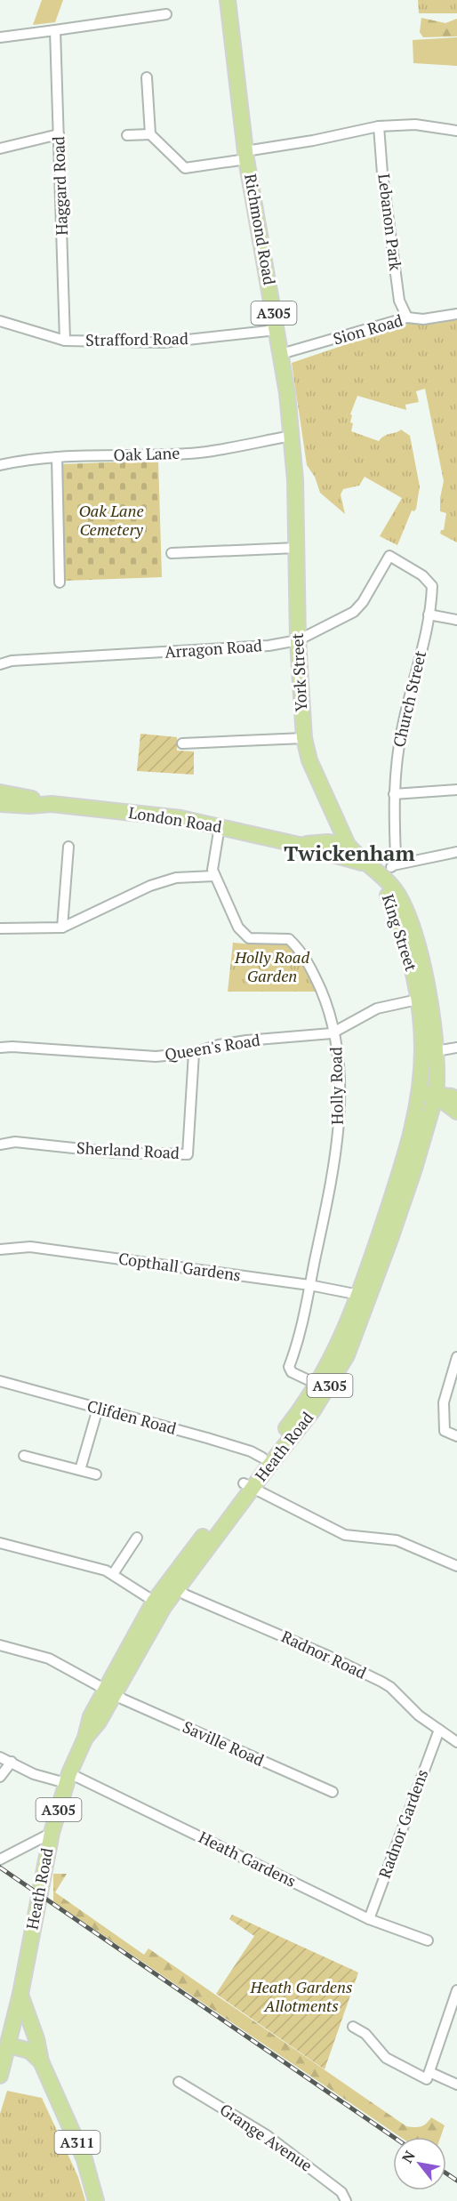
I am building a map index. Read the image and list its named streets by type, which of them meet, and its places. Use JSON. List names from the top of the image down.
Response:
{
  "streets": {
    "main road": [
      "Richmond Road",
      "A305",
      "York Street",
      "London Road",
      "King Street",
      "Heath Road",
      "A311"
    ],
    "street": [
      "Haggard Road",
      "Lebanon Park",
      "Sion Road",
      "Strafford Road",
      "Oak Lane",
      "Arragon Road",
      "Church Street",
      "Queen's Road",
      "Holly Road",
      "Sherland Road",
      "Copthall Gardens",
      "Clifden Road",
      "Radnor Road",
      "Saville Road",
      "Radnor Gardens",
      "Heath Gardens",
      "Grange Avenue"
    ]
  },
  "crossings": [
    ["Haggard Road", "Strafford Road"],
    ["Lebanon Park", "Sion Road"],
    ["Richmond Road", "Sion Road"],
    ["Richmond Road", "Strafford Road"],
    ["Richmond Road", "Oak Lane"],
    ["Richmond Road", "York Street"],
    ["Arragon Road", "York Street"],
    ["Arragon Road", "Church Street"],
    ["York Street", "London Road"],
    ["London Road", "King Street"],
    ["London Road", "Holly Road"],
    ["King Street", "Queen's Road"],
    ["King Street", "Heath Road"],
    ["Queen's Road", "Holly Road"],
    ["Queen's Road", "Sherland Road"],
    ["Holly Road", "Copthall Gardens"],
    ["Holly Road", "Heath Road"],
    ["Copthall Gardens", "Heath Road"],
    ["Clifden Road", "Heath Road"],
    ["Heath Road", "Radnor Road"],
    ["Heath Road", "Saville Road"],
    ["Heath Road", "Heath Gardens"],
    ["Heath Road", "A311"],
    ["Radnor Road", "Radnor Gardens"],
    ["Radnor Gardens", "Heath Gardens"]
  ],
  "districts": ["Twickenham"],
  "parks": ["Oak Lane Cemetery", "Holly Road Garden", "Heath Gardens Allotments"],
  "north": "top left"
}
